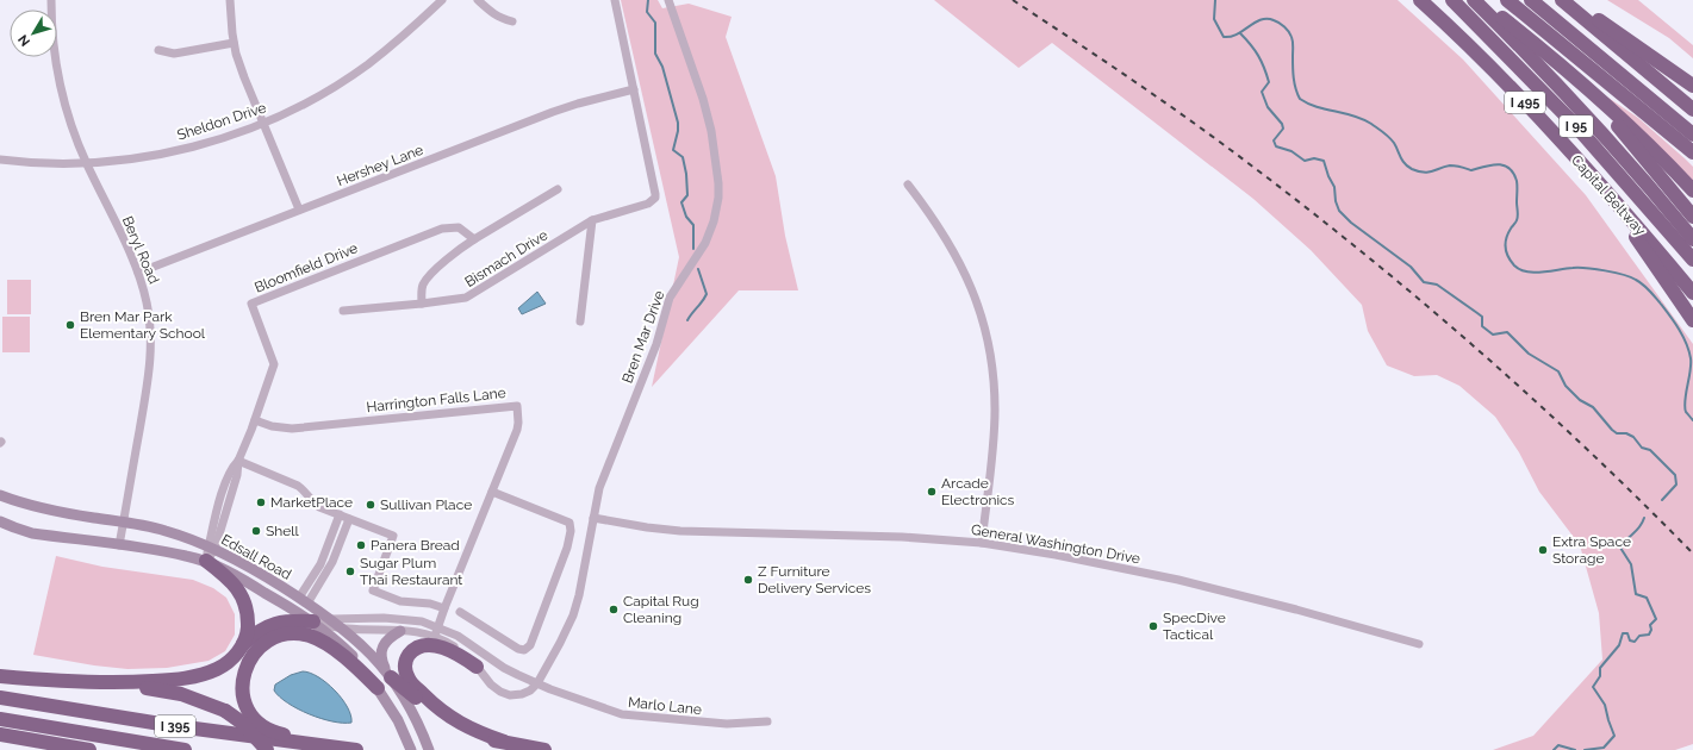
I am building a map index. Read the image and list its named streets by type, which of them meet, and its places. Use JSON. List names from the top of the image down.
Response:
{
  "streets": {
    "highway": [
      "I 495",
      "I 95",
      "Capital Beltway",
      "I 395"
    ],
    "main road": ["Edsall Road"],
    "street": [
      "Sheldon Drive",
      "Hershey Lane",
      "Beryl Road",
      "Bismach Drive",
      "Bloomfield Drive",
      "Bren Mar Drive",
      "Harrington Falls Lane",
      "General Washington Drive",
      "Marlo Lane"
    ]
  },
  "crossings": [
    ["Sheldon Drive", "Beryl Road"],
    ["Hershey Lane", "Beryl Road"],
    ["Hershey Lane", "Bismach Drive"],
    ["Beryl Road", "Edsall Road"],
    ["Bloomfield Drive", "Harrington Falls Lane"],
    ["Bloomfield Drive", "Edsall Road"],
    ["Bren Mar Drive", "General Washington Drive"],
    ["Bren Mar Drive", "Marlo Lane"]
  ],
  "places": [
    "Bren Mar Park Elementary School",
    "Arcade Electronics",
    "MarketPlace",
    "Sullivan Place",
    "Shell",
    "Panera Bread",
    "Extra Space Storage",
    "Sugar Plum Thai Restaurant",
    "Z Furniture Delivery Services",
    "Capital Rug Cleaning",
    "SpecDive Tactical"
  ],
  "north": "bottom left"
}
